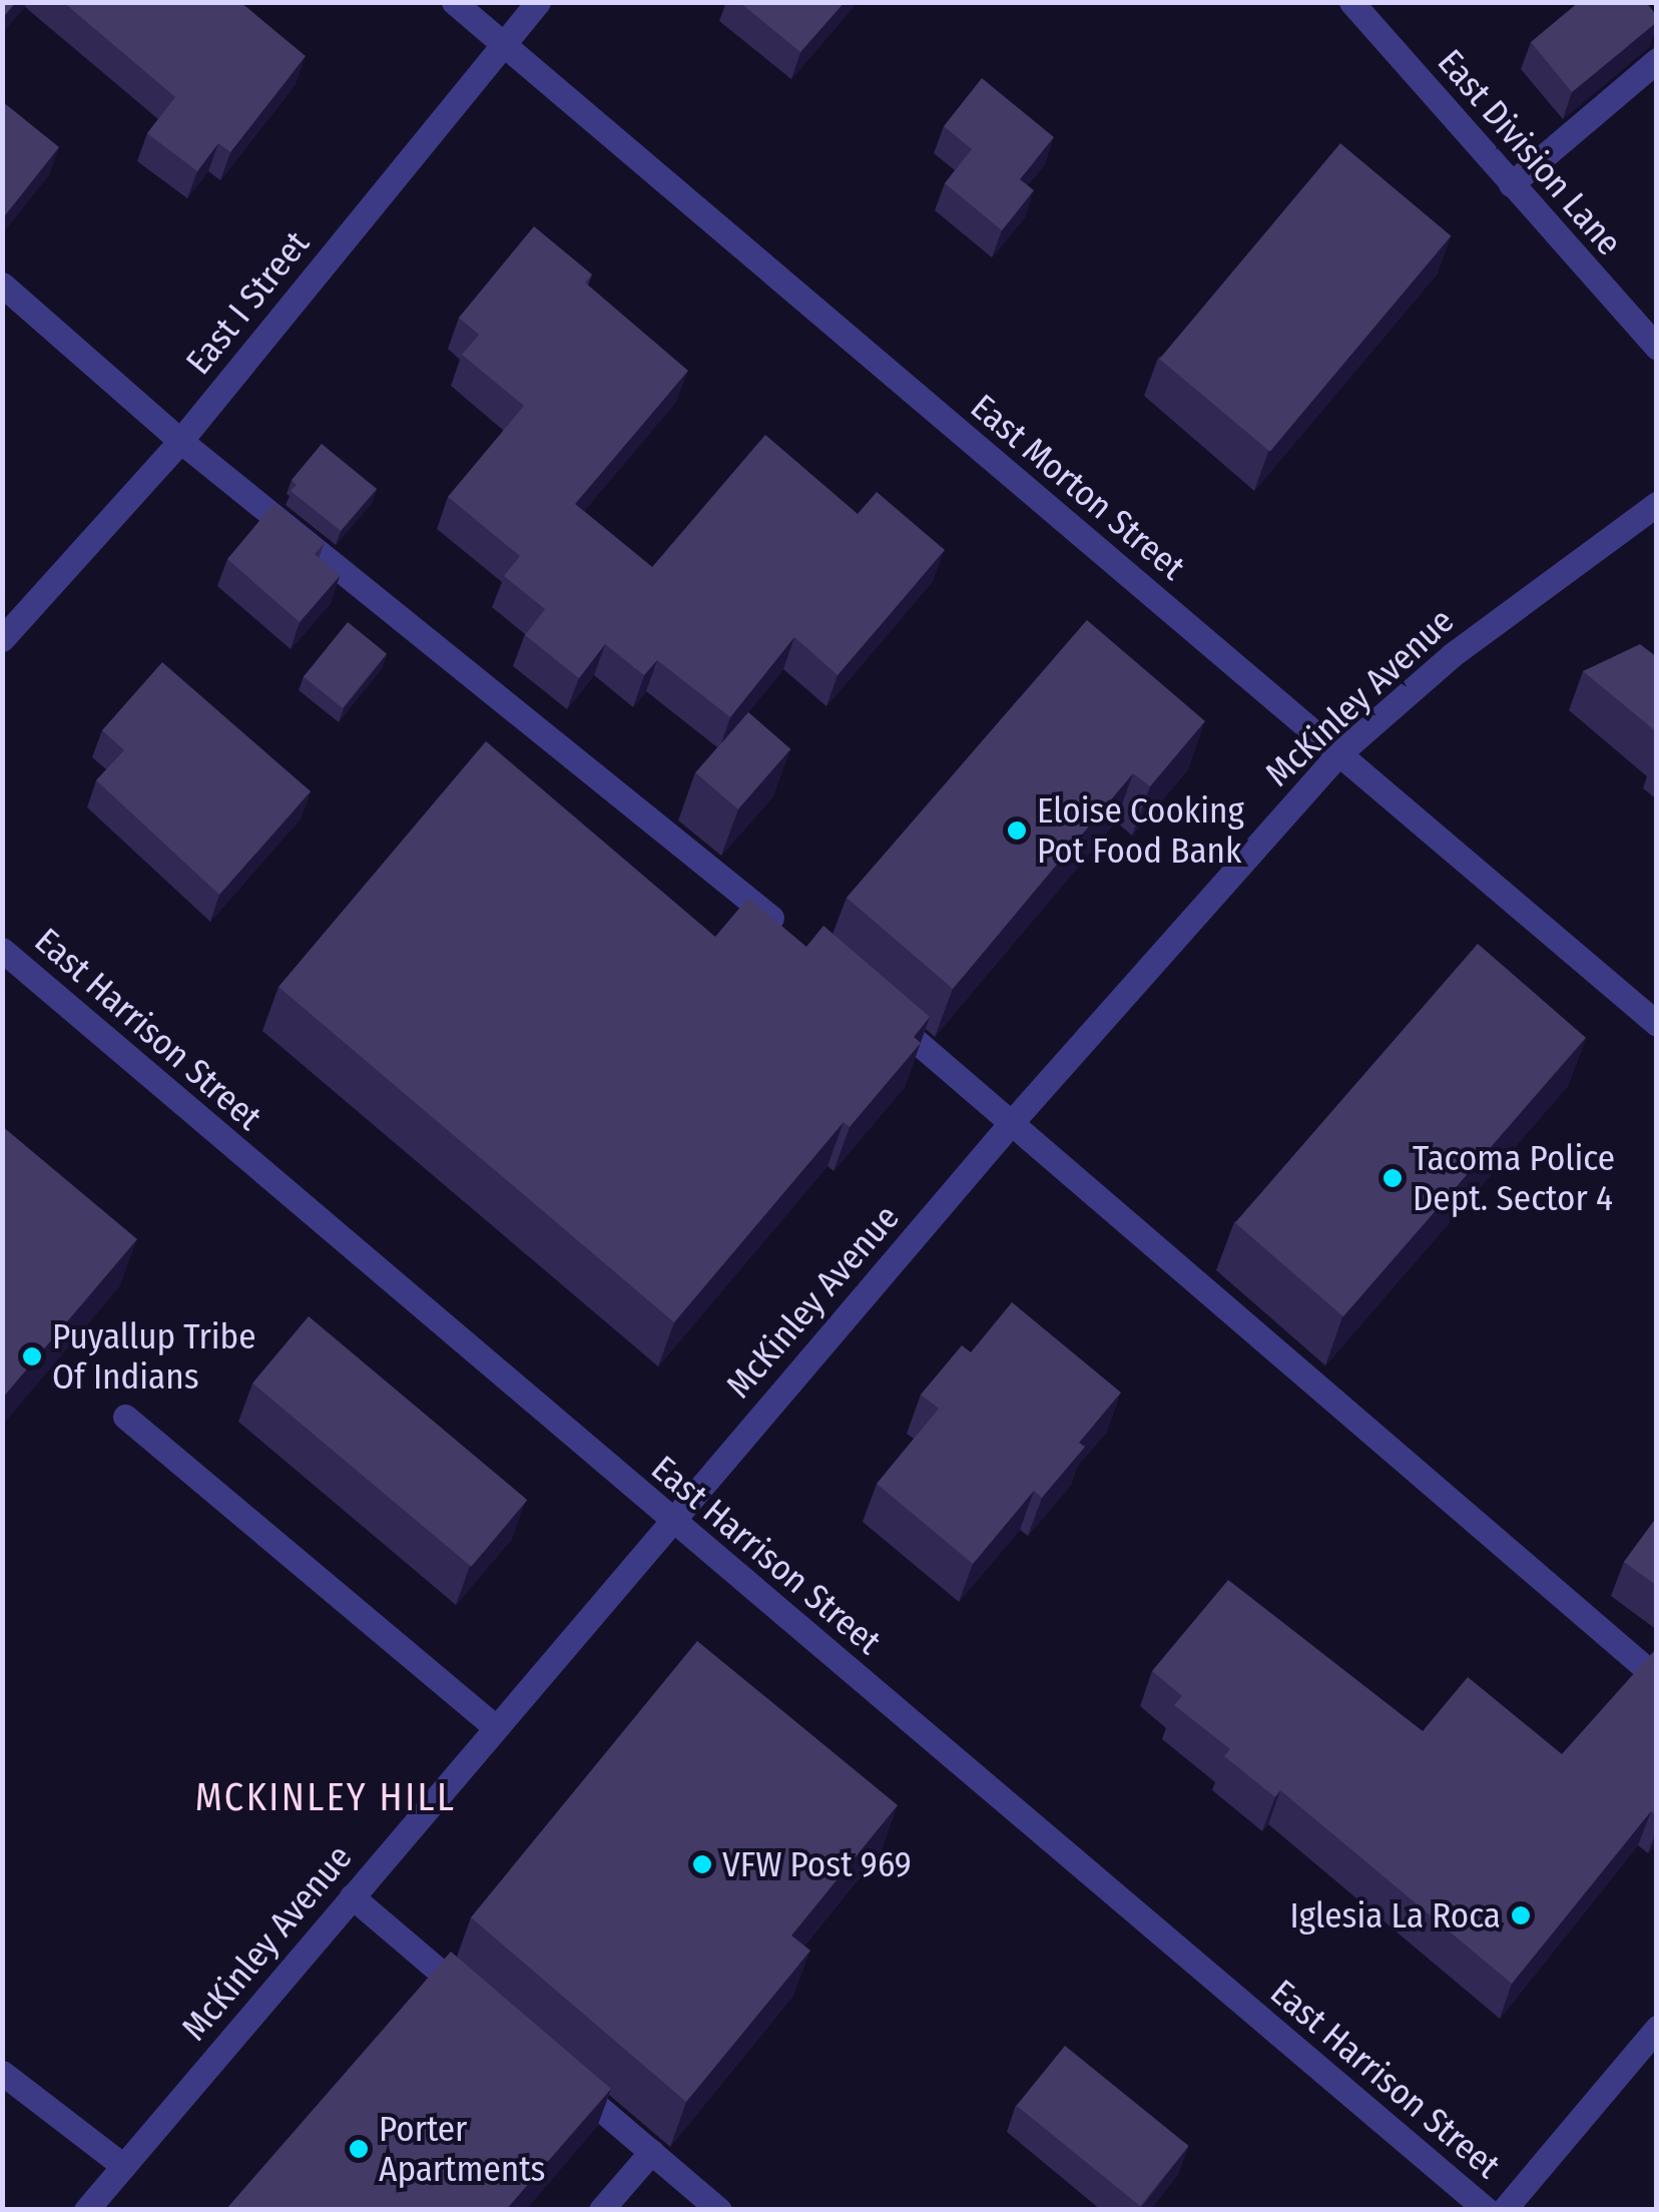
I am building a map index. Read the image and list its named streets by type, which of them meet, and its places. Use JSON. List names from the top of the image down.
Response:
{
  "streets": {
    "street": [
      "East Division Lane",
      "East I Street",
      "East Morton Street",
      "McKinley Avenue",
      "East Harrison Street"
    ]
  },
  "crossings": [
    ["East I Street", "East Morton Street"],
    ["East Morton Street", "McKinley Avenue"],
    ["McKinley Avenue", "East Harrison Street"]
  ],
  "districts": ["MCKINLEY HILL"],
  "places": [
    "Eloise Cooking Pot Food Bank",
    "Tacoma Police Dept. Sector 4",
    "Puyallup Tribe Of Indians",
    "VFW Post 969",
    "Iglesia La Roca",
    "Porter Apartments"
  ]
}
